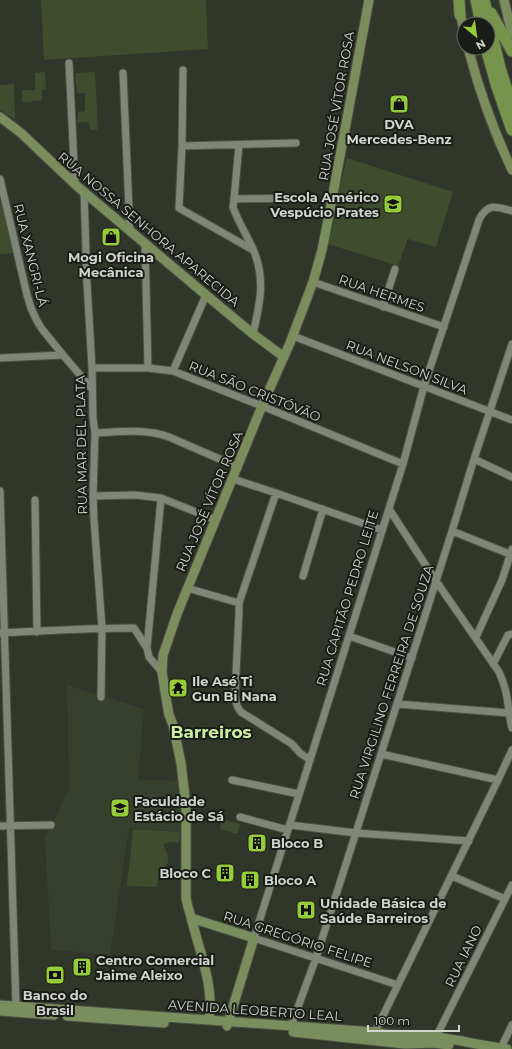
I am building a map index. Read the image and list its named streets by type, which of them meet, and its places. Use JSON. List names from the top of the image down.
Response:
{
  "streets": {
    "main road": [
      "RUA JOSÉ VÍTOR ROSA",
      "RUA NOSSA SENHORA APARECIDA",
      "RUA CAPITÃO PEDRO LEITE",
      "RUA GREGÓRIO FELIPE",
      "AVENIDA LEOBERTO LEAL"
    ],
    "street": [
      "RUA XANGRI-LÁ",
      "RUA HERMES",
      "RUA NELSON SILVA",
      "RUA SÃO CRISTÓVÃO",
      "RUA MAR DEL PLATA",
      "RUA VIRGILINO FERREIRA DE SOUZA",
      "RUA IANO"
    ]
  },
  "crossings": [
    ["RUA JOSÉ VÍTOR ROSA", "RUA NOSSA SENHORA APARECIDA"],
    ["RUA JOSÉ VÍTOR ROSA", "RUA HERMES"],
    ["RUA JOSÉ VÍTOR ROSA", "RUA NELSON SILVA"],
    ["RUA JOSÉ VÍTOR ROSA", "RUA SÃO CRISTÓVÃO"],
    ["RUA JOSÉ VÍTOR ROSA", "RUA GREGÓRIO FELIPE"],
    ["RUA JOSÉ VÍTOR ROSA", "AVENIDA LEOBERTO LEAL"],
    ["RUA NOSSA SENHORA APARECIDA", "RUA MAR DEL PLATA"],
    ["RUA XANGRI-LÁ", "RUA MAR DEL PLATA"],
    ["RUA HERMES", "RUA CAPITÃO PEDRO LEITE"],
    ["RUA NELSON SILVA", "RUA CAPITÃO PEDRO LEITE"],
    ["RUA NELSON SILVA", "RUA VIRGILINO FERREIRA DE SOUZA"],
    ["RUA SÃO CRISTÓVÃO", "RUA MAR DEL PLATA"],
    ["RUA SÃO CRISTÓVÃO", "RUA CAPITÃO PEDRO LEITE"],
    ["RUA CAPITÃO PEDRO LEITE", "RUA GREGÓRIO FELIPE"],
    ["RUA CAPITÃO PEDRO LEITE", "AVENIDA LEOBERTO LEAL"],
    ["RUA VIRGILINO FERREIRA DE SOUZA", "RUA GREGÓRIO FELIPE"],
    ["RUA VIRGILINO FERREIRA DE SOUZA", "AVENIDA LEOBERTO LEAL"],
    ["RUA IANO", "AVENIDA LEOBERTO LEAL"]
  ],
  "districts": ["Barreiros"],
  "places": {
    "shop": ["DVA Mercedes-Benz", "Mogi Oficina Mecânica"],
    "school or university": ["Escola Américo Vespúcio Prates", "Faculdade Estácio de Sá"],
    "temple": ["Ile Asé Ti Gun Bi Nana"],
    "building": [
      "Bloco B",
      "Bloco C",
      "Bloco A",
      "Centro Comercial Jaime Aleixo"
    ],
    "hospital": ["Unidade Básica de Saúde Barreiros"],
    "bank": ["Banco do Brasil"]
  },
  "scale_bar": "100 m",
  "north": "bottom right"
}
